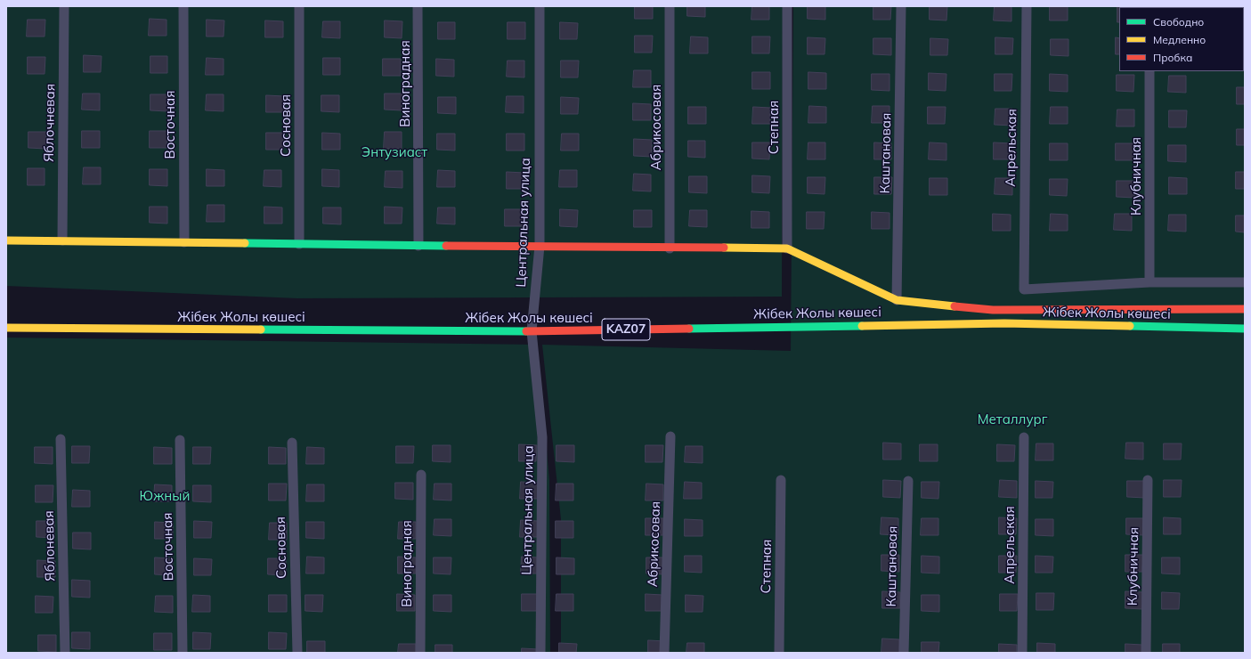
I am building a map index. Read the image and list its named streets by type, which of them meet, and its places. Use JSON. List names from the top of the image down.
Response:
{
  "streets": {
    "main road": ["Жібек Жолы көшесі", "KAZ07"],
    "street": [
      "Виноградная",
      "Яблочневая",
      "Восточная",
      "Сосновая",
      "Абрикосовая",
      "Степная",
      "Апрельская",
      "Каштановая",
      "Клубничная",
      "Центральная улица",
      "Яблоневая"
    ]
  },
  "crossings": [
    ["Апрельская", "Клубничная"],
    ["Центральная улица", "Жібек Жолы көшесі"]
  ],
  "parks": ["Энтузиаст", "Металлург", "Южный"],
  "legend": ["Свободно", "Медленно", "Пробка"]
}
